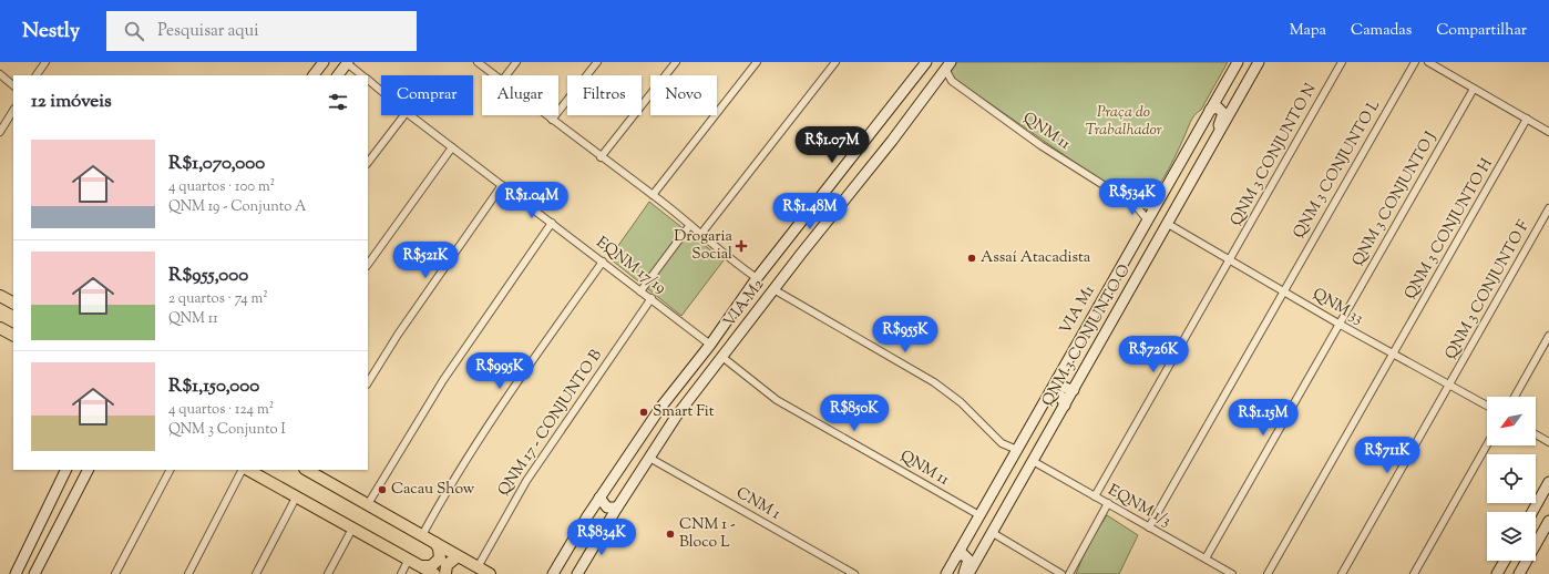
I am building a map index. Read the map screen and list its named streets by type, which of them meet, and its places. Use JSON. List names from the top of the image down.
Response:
{
  "streets": {
    "main road": ["VIA M2", "VIA M1", "QNM 3 CONJUNTO O"],
    "street": [
      "QNM 11",
      "QNM 3 CONJUNTO N",
      "QNM 3 CONJUNTO L",
      "QNM 3 CONJUNTO J",
      "QNM 3 CONJUNTO H",
      "EQNM 17/19",
      "QNM 3 CONJUNTO F",
      "QNM 33",
      "QNM 17 - CONJUNTO B",
      "CNM 1",
      "EQNM 1/3"
    ]
  },
  "crossings": [
    ["QNM 11", "VIA M2"],
    ["QNM 11", "VIA M1"],
    ["QNM 3 CONJUNTO N", "QNM 33"],
    ["QNM 3 CONJUNTO N", "EQNM 1/3"],
    ["QNM 3 CONJUNTO L", "QNM 33"],
    ["QNM 3 CONJUNTO L", "EQNM 1/3"],
    ["QNM 3 CONJUNTO J", "QNM 33"],
    ["QNM 3 CONJUNTO J", "EQNM 1/3"],
    ["QNM 3 CONJUNTO H", "QNM 33"],
    ["EQNM 17/19", "VIA M2"],
    ["EQNM 17/19", "QNM 17 - CONJUNTO B"],
    ["QNM 3 CONJUNTO F", "QNM 33"],
    ["VIA M2", "CNM 1"],
    ["QNM 33", "QNM 3 CONJUNTO O"],
    ["QNM 3 CONJUNTO O", "EQNM 1/3"]
  ],
  "parks": ["Praça do Trabalhador"],
  "places": {
    "health": ["Drogaria Social"],
    "other": [
      "Assaí Atacadista",
      "Smart Fit",
      "Cacau Show",
      "CNM 1 - Bloco L"
    ]
  },
  "north": "bottom left",
  "page": {
    "header": "Nestly",
    "search": "Pesquisar aqui",
    "nav": ["Mapa", "Camadas", "Compartilhar"],
    "chip": [
      "Comprar",
      "Alugar",
      "Filtros",
      "Novo"
    ],
    "heading": "12 imóveis",
    "price": [
      "R$1.07M",
      "R$534K",
      "R$1.04M",
      "R$1.48M",
      "R$521K",
      "R$955K",
      "R$726K",
      "R$995K",
      "R$850K",
      "R$1.15M",
      "R$711K",
      "R$834K"
    ],
    "list": [
      {
        "name": "R$1,070,000",
        "note": "4 quartos · 100 m² · QNM 19 - Conjunto A"
      },
      {
        "name": "R$955,000",
        "note": "2 quartos · 74 m² · QNM 11"
      },
      {
        "name": "R$1,150,000",
        "note": "4 quartos · 124 m² · QNM 3 Conjunto I"
      }
    ]
  }
}
